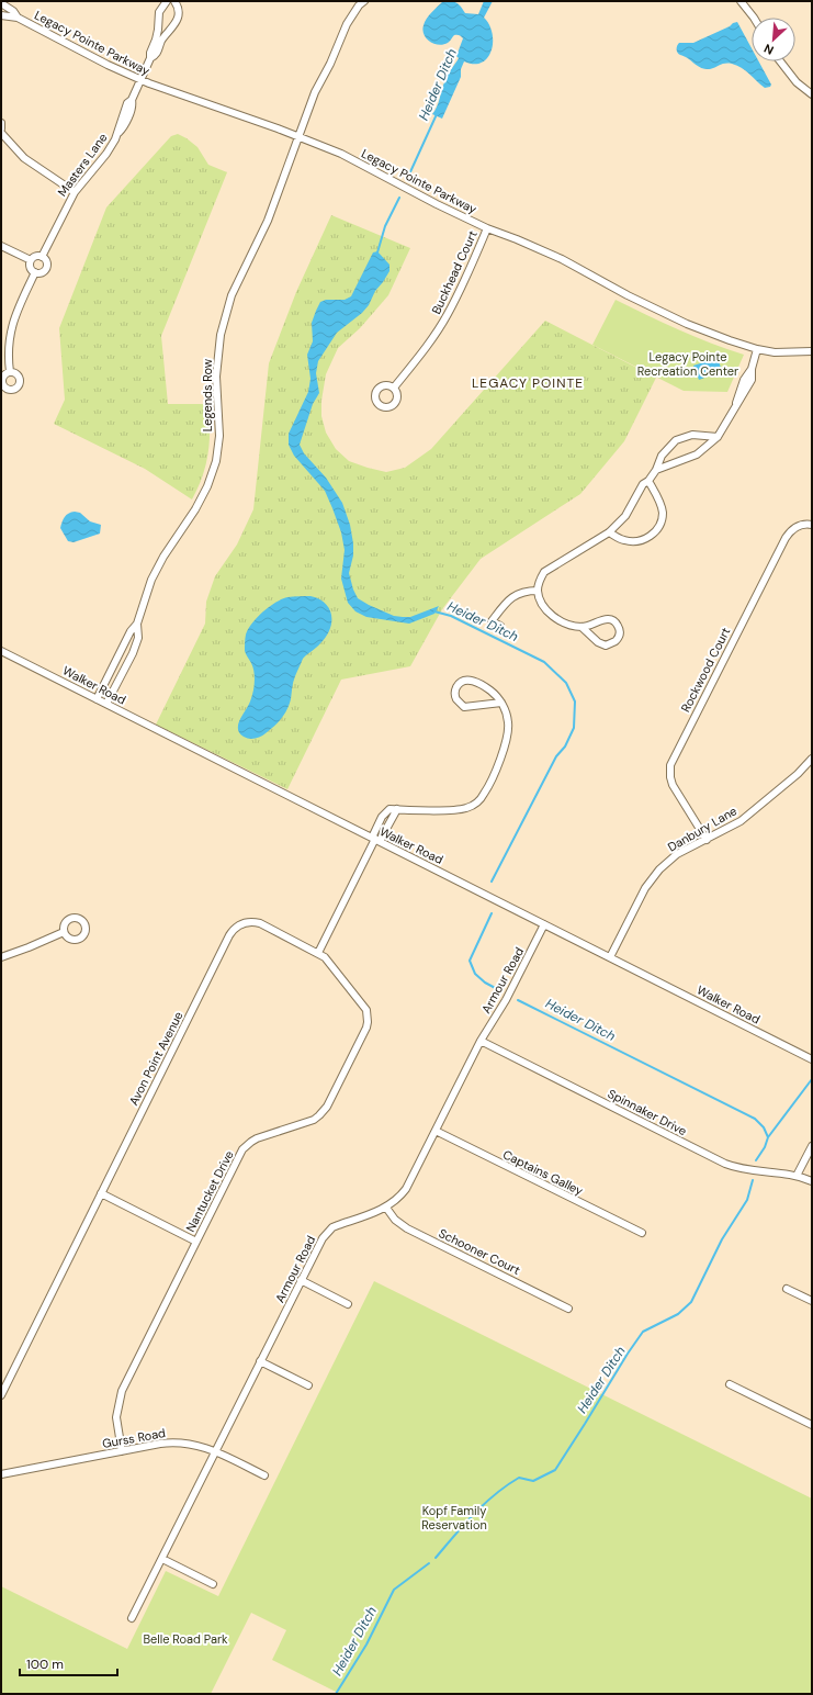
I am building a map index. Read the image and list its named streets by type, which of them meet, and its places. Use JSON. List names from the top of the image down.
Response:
{
  "streets": {
    "street": [
      "Legacy Pointe Parkway",
      "Masters Lane",
      "Buckhead Court",
      "Legends Row",
      "Rockwood Court",
      "Walker Road",
      "Danbury Lane",
      "Armour Road",
      "Avon Point Avenue",
      "Spinnaker Drive",
      "Captains Galley",
      "Nantucket Drive",
      "Schooner Court",
      "Gurss Road"
    ]
  },
  "crossings": [
    ["Legacy Pointe Parkway", "Masters Lane"],
    ["Legacy Pointe Parkway", "Buckhead Court"],
    ["Legacy Pointe Parkway", "Legends Row"],
    ["Legends Row", "Walker Road"],
    ["Rockwood Court", "Danbury Lane"],
    ["Walker Road", "Danbury Lane"],
    ["Walker Road", "Armour Road"],
    ["Armour Road", "Spinnaker Drive"],
    ["Armour Road", "Captains Galley"],
    ["Armour Road", "Schooner Court"],
    ["Armour Road", "Gurss Road"],
    ["Avon Point Avenue", "Nantucket Drive"],
    ["Nantucket Drive", "Gurss Road"]
  ],
  "districts": ["LEGACY POINTE"],
  "water": ["Heider Ditch"],
  "parks": ["Legacy Pointe Recreation Center", "Kopf Family Reservation", "Belle Road Park"],
  "scale_bar": "100 m",
  "north": "bottom left"
}
